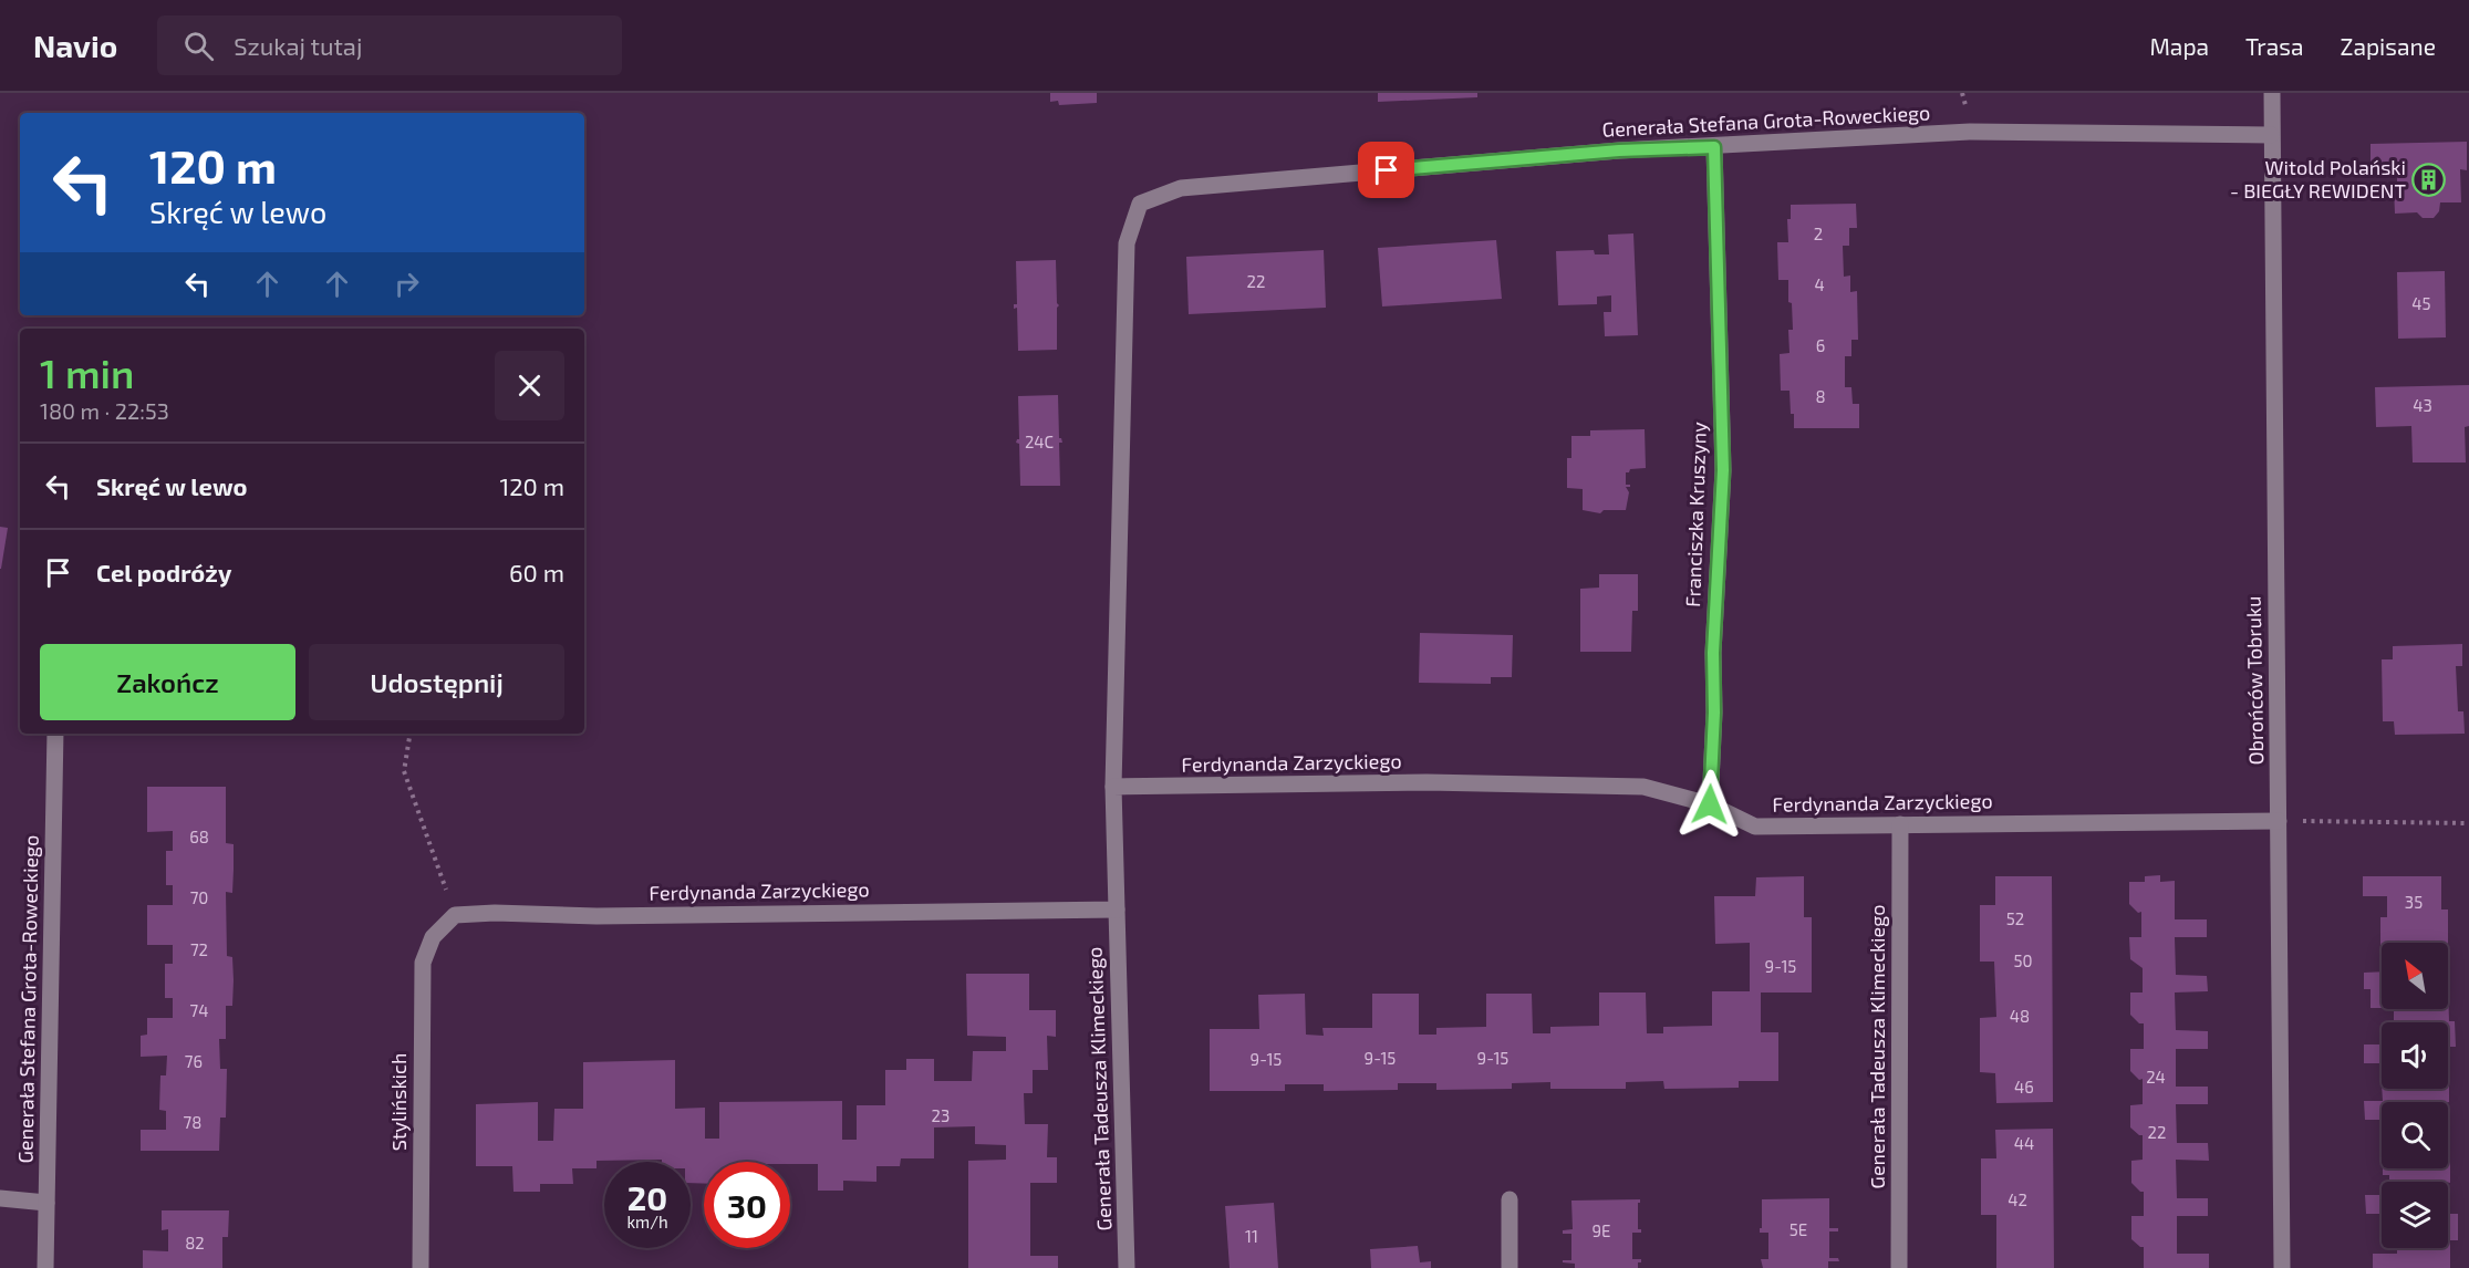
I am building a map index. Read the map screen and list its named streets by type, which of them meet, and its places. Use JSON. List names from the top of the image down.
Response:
{
  "streets": {
    "street": [
      "Generała Stefana Grota-Roweckiego",
      "Franciszka Kruszyny",
      "Obrońców Tobruku",
      "Ferdynanda Zarzyckiego",
      "Generała Tadeusza Klimeckiego",
      "Stylińskich"
    ]
  },
  "crossings": [
    ["Generała Stefana Grota-Roweckiego", "Franciszka Kruszyny"],
    ["Generała Stefana Grota-Roweckiego", "Obrońców Tobruku"],
    ["Generała Stefana Grota-Roweckiego", "Ferdynanda Zarzyckiego"],
    ["Franciszka Kruszyny", "Ferdynanda Zarzyckiego"],
    ["Obrońców Tobruku", "Ferdynanda Zarzyckiego"],
    ["Ferdynanda Zarzyckiego", "Generała Tadeusza Klimeckiego"],
    ["Ferdynanda Zarzyckiego", "Stylińskich"]
  ],
  "places": {
    "building": ["Witold Polański - BIEGŁY REWIDENT"]
  },
  "house_numbers": [
    "2",
    "22",
    "4",
    "45",
    "6",
    "8",
    "43",
    "24C",
    "68",
    "70",
    "35",
    "52",
    "72",
    "50",
    "9-15",
    "74",
    "48",
    "9-15",
    "9-15",
    "9-15",
    "76",
    "24",
    "46",
    "23",
    "78",
    "22",
    "44",
    "42",
    "5E",
    "9E",
    "11",
    "82"
  ],
  "north": "top left",
  "page": {
    "header": "Navio",
    "search": "Szukaj tutaj",
    "nav": ["Mapa", "Trasa", "Zapisane"],
    "turn": ["120 m", "Skręć w lewo"],
    "heading": ["1 min", "180 m · 22:53"],
    "list": [
      {
        "name": "Skręć w lewo",
        "value": "120 m"
      },
      {
        "name": "Cel podróży",
        "value": "60 m"
      }
    ],
    "buttons": ["Zakończ", "Udostępnij"],
    "speed": "20 km/h",
    "limit": "30"
  }
}
